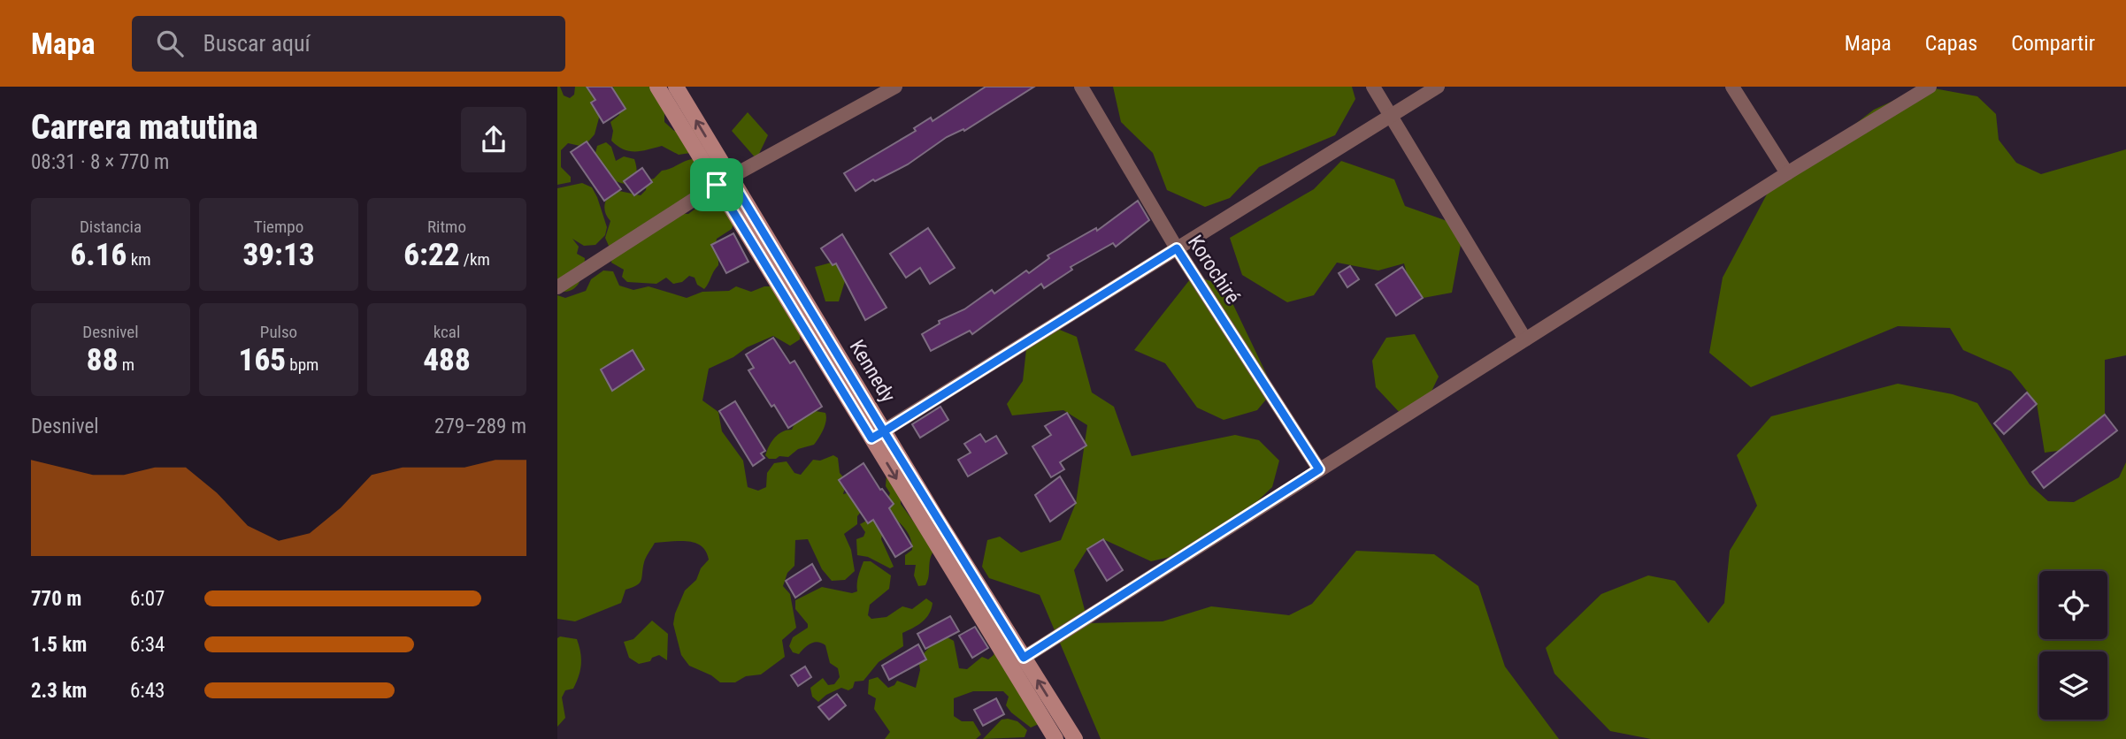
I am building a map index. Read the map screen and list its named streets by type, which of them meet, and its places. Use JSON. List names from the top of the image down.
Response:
{
  "streets": {
    "main road": ["Kennedy"],
    "street": ["Korochiré"]
  },
  "page": {
    "header": "Mapa",
    "search": "Buscar aquí",
    "nav": ["Mapa", "Capas", "Compartir"],
    "heading": ["Carrera matutina", "08:31 · 8 × 770 m"],
    "stats": [
      ["Distancia", "6.16 km"],
      ["Tiempo", "39:13"],
      ["Ritmo", "6:22 /km"],
      ["Desnivel", "88 m"],
      ["Pulso", "165 bpm"],
      ["kcal", "488"]
    ],
    "chart": ["Desnivel", "279–289 m"],
    "list": [
      {
        "name": "770 m",
        "note": "6:07"
      },
      {
        "name": "1.5 km",
        "note": "6:34"
      },
      {
        "name": "2.3 km",
        "note": "6:43"
      }
    ]
  }
}
